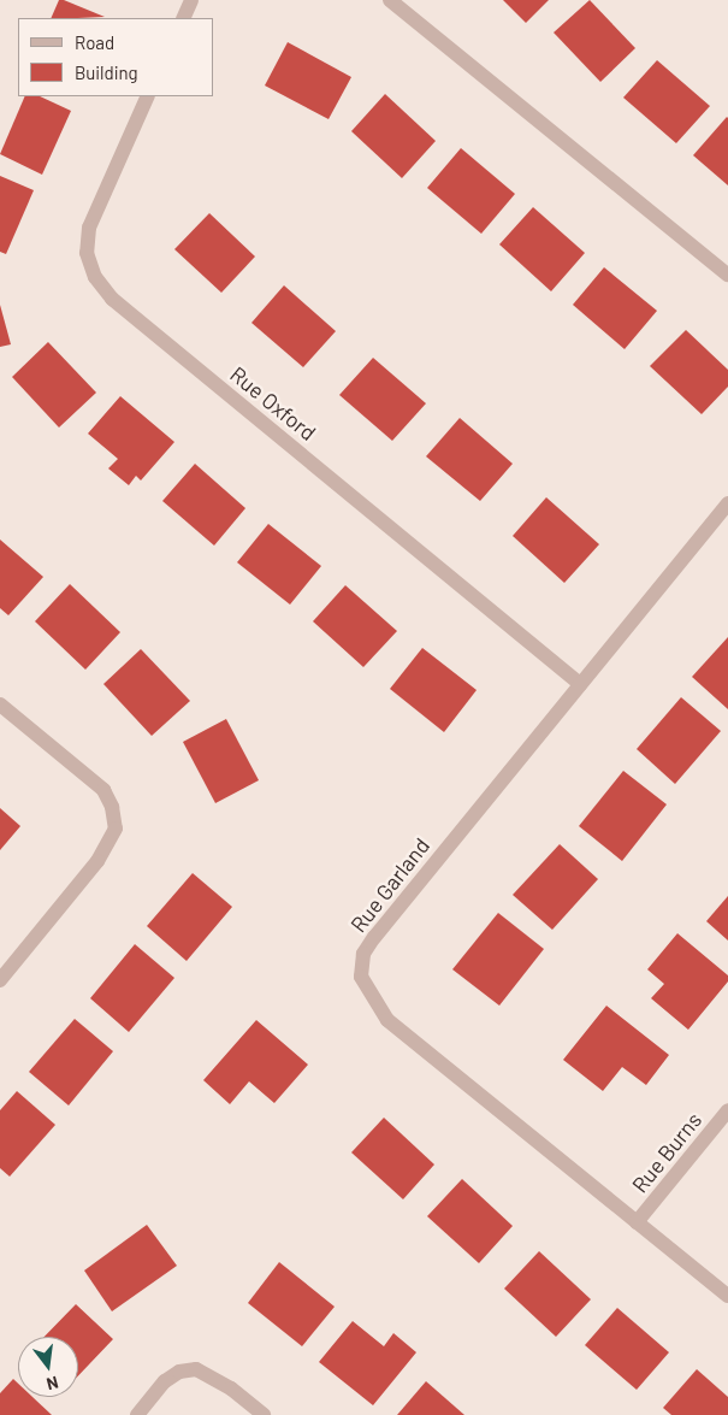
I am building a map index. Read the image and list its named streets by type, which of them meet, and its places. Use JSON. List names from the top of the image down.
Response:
{
  "streets": {
    "street": ["Rue Oxford", "Rue Garland", "Rue Burns"]
  },
  "crossings": [
    ["Rue Oxford", "Rue Garland"],
    ["Rue Garland", "Rue Burns"]
  ],
  "legend": ["Road", "Building"],
  "north": "bottom"
}
